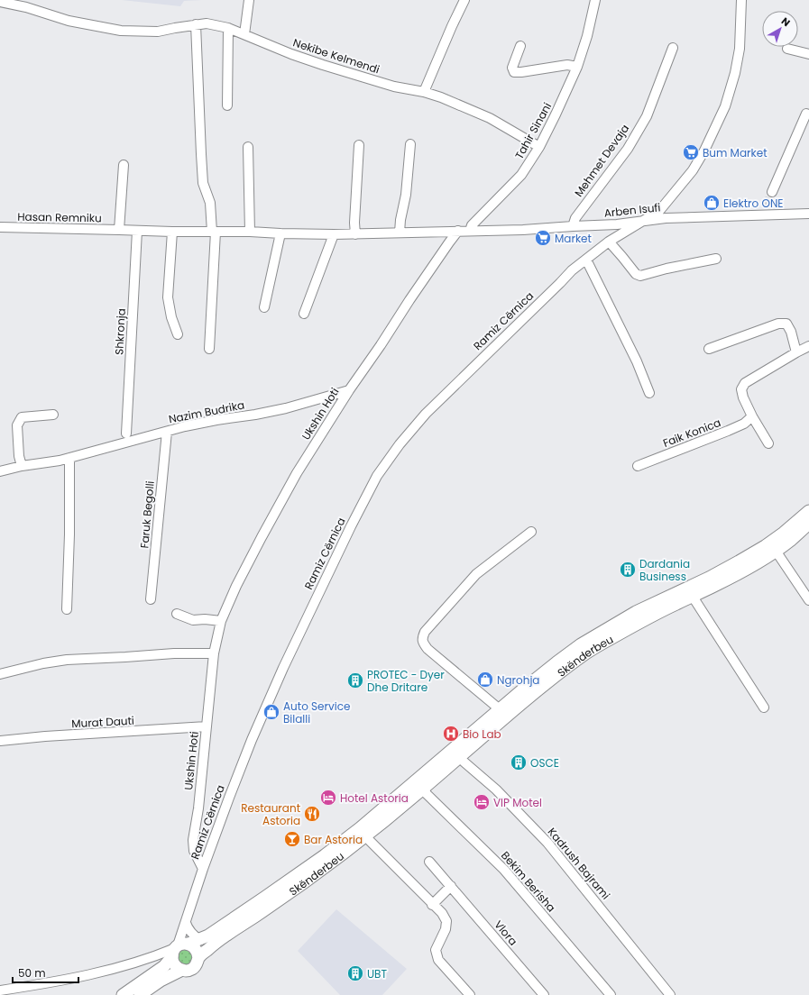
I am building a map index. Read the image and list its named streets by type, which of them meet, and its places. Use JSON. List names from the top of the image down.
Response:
{
  "streets": {
    "main road": ["Skënderbeu"],
    "street": [
      "Nekibe Kelmendi",
      "Tahir Sinani",
      "Mehmet Devaja",
      "Arben Isufi",
      "Hasan Remniku",
      "Ramiz Cërnica",
      "Shkronja",
      "Nazim Budrika",
      "Ukshin Hoti",
      "Faik Konica",
      "Faruk Begolli",
      "Murat Dauti",
      "Kadrush Bajrami",
      "Bekim Berisha",
      "Vlora"
    ]
  },
  "crossings": [
    ["Nekibe Kelmendi", "Tahir Sinani"],
    ["Tahir Sinani", "Arben Isufi"],
    ["Mehmet Devaja", "Arben Isufi"],
    ["Arben Isufi", "Hasan Remniku"],
    ["Arben Isufi", "Ramiz Cërnica"],
    ["Arben Isufi", "Ukshin Hoti"],
    ["Hasan Remniku", "Shkronja"],
    ["Hasan Remniku", "Ukshin Hoti"],
    ["Ramiz Cërnica", "Ukshin Hoti"],
    ["Ramiz Cërnica", "Skënderbeu"],
    ["Nazim Budrika", "Ukshin Hoti"],
    ["Nazim Budrika", "Faruk Begolli"],
    ["Ukshin Hoti", "Murat Dauti"],
    ["Skënderbeu", "Kadrush Bajrami"],
    ["Skënderbeu", "Bekim Berisha"]
  ],
  "places": {
    "supermarket": ["Bum Market", "Market"],
    "shop": ["Elektro ONE", "Ngrohja", "Auto Service Bilalli"],
    "building": [
      "Dardania Business",
      "PROTEC - Dyer Dhe Dritare",
      "OSCE",
      "UBT"
    ],
    "hospital": ["Bio Lab"],
    "hotel": ["Hotel Astoria", "VIP Motel"],
    "restaurant": ["Restaurant Astoria"],
    "bar": ["Bar Astoria"]
  },
  "scale_bar": "50 m",
  "north": "top right"
}
